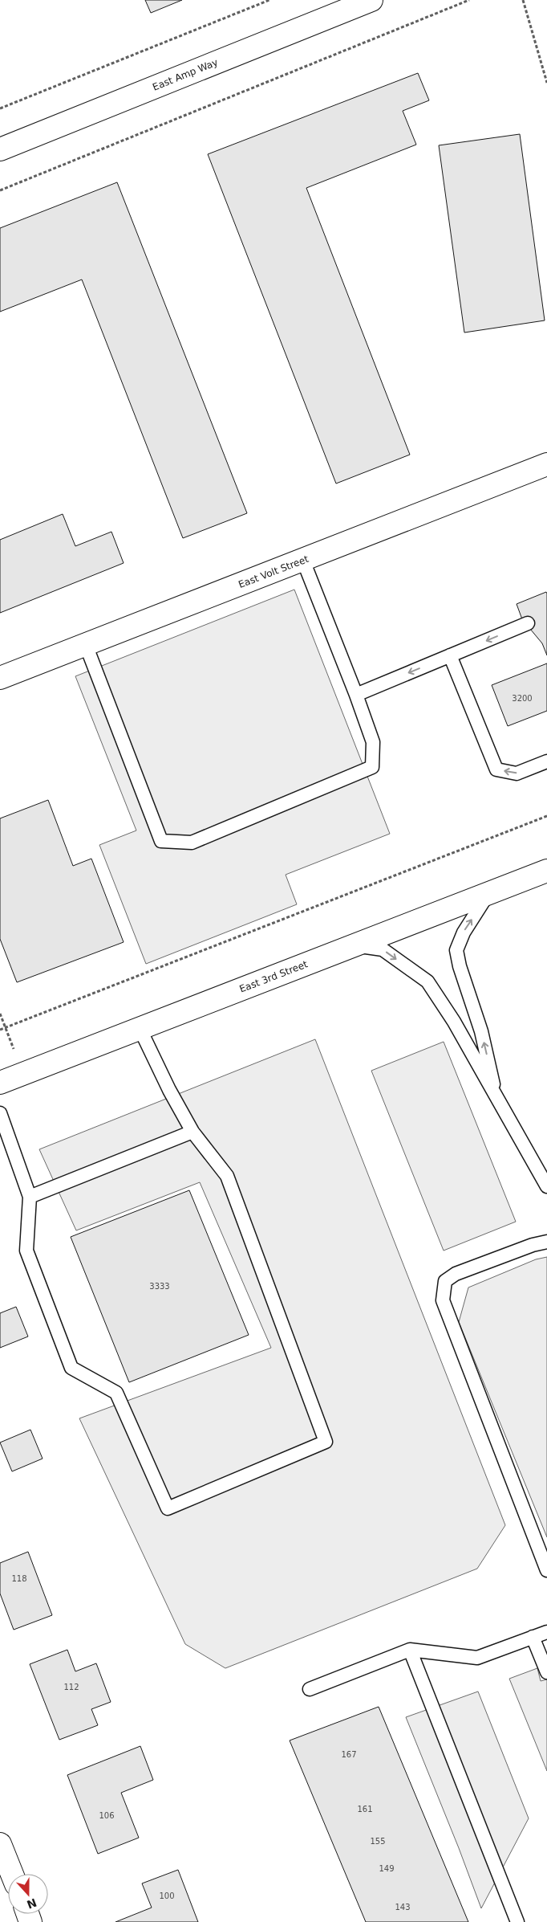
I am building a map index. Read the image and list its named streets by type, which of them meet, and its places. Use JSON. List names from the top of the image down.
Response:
{
  "streets": {
    "main road": ["East Amp Way", "East Volt Street", "East 3rd Street"]
  },
  "house_numbers": [
    "3200",
    "3333",
    "118",
    "112",
    "167",
    "161",
    "106",
    "155",
    "149",
    "100",
    "143"
  ],
  "north": "bottom"
}
